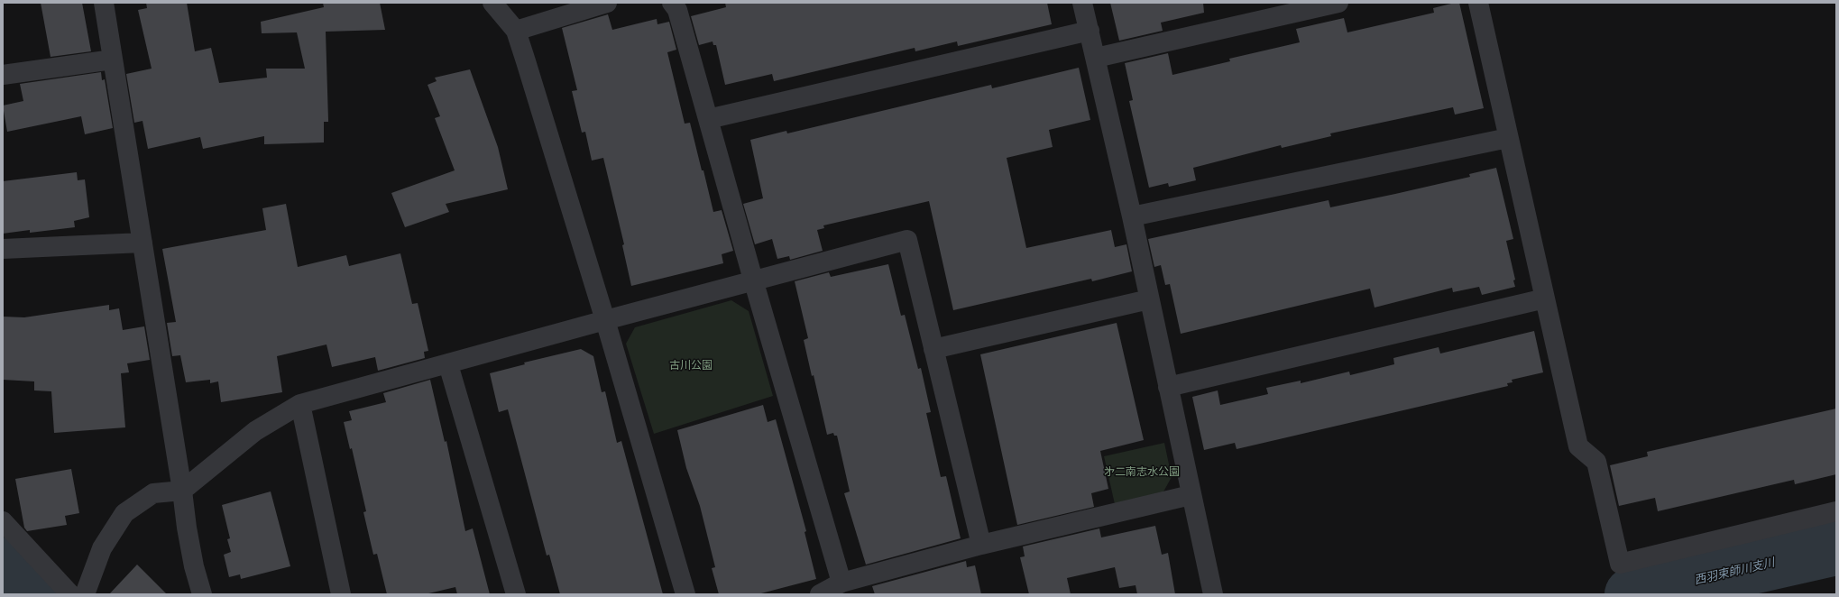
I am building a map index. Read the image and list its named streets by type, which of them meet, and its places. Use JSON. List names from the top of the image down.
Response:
{
  "water": ["西羽束師川支川"],
  "parks": ["古川公園", "㐧二南志水公園"]
}
